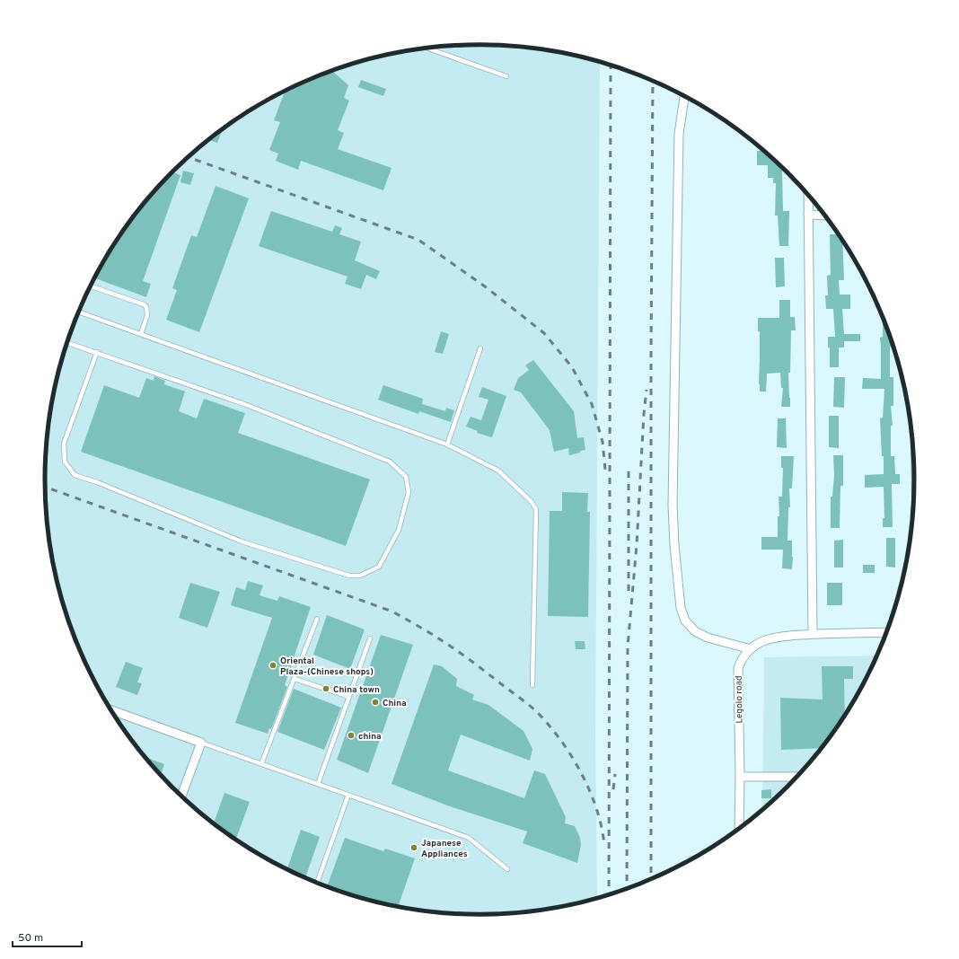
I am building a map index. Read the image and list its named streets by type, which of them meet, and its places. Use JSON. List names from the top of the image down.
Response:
{
  "streets": {
    "street": ["Legolo road"]
  },
  "places": [
    "Oriental Plaza-(Chinese shops)",
    "China town",
    "China",
    "china",
    "Japanese Appliances"
  ],
  "scale_bar": "50 m"
}
